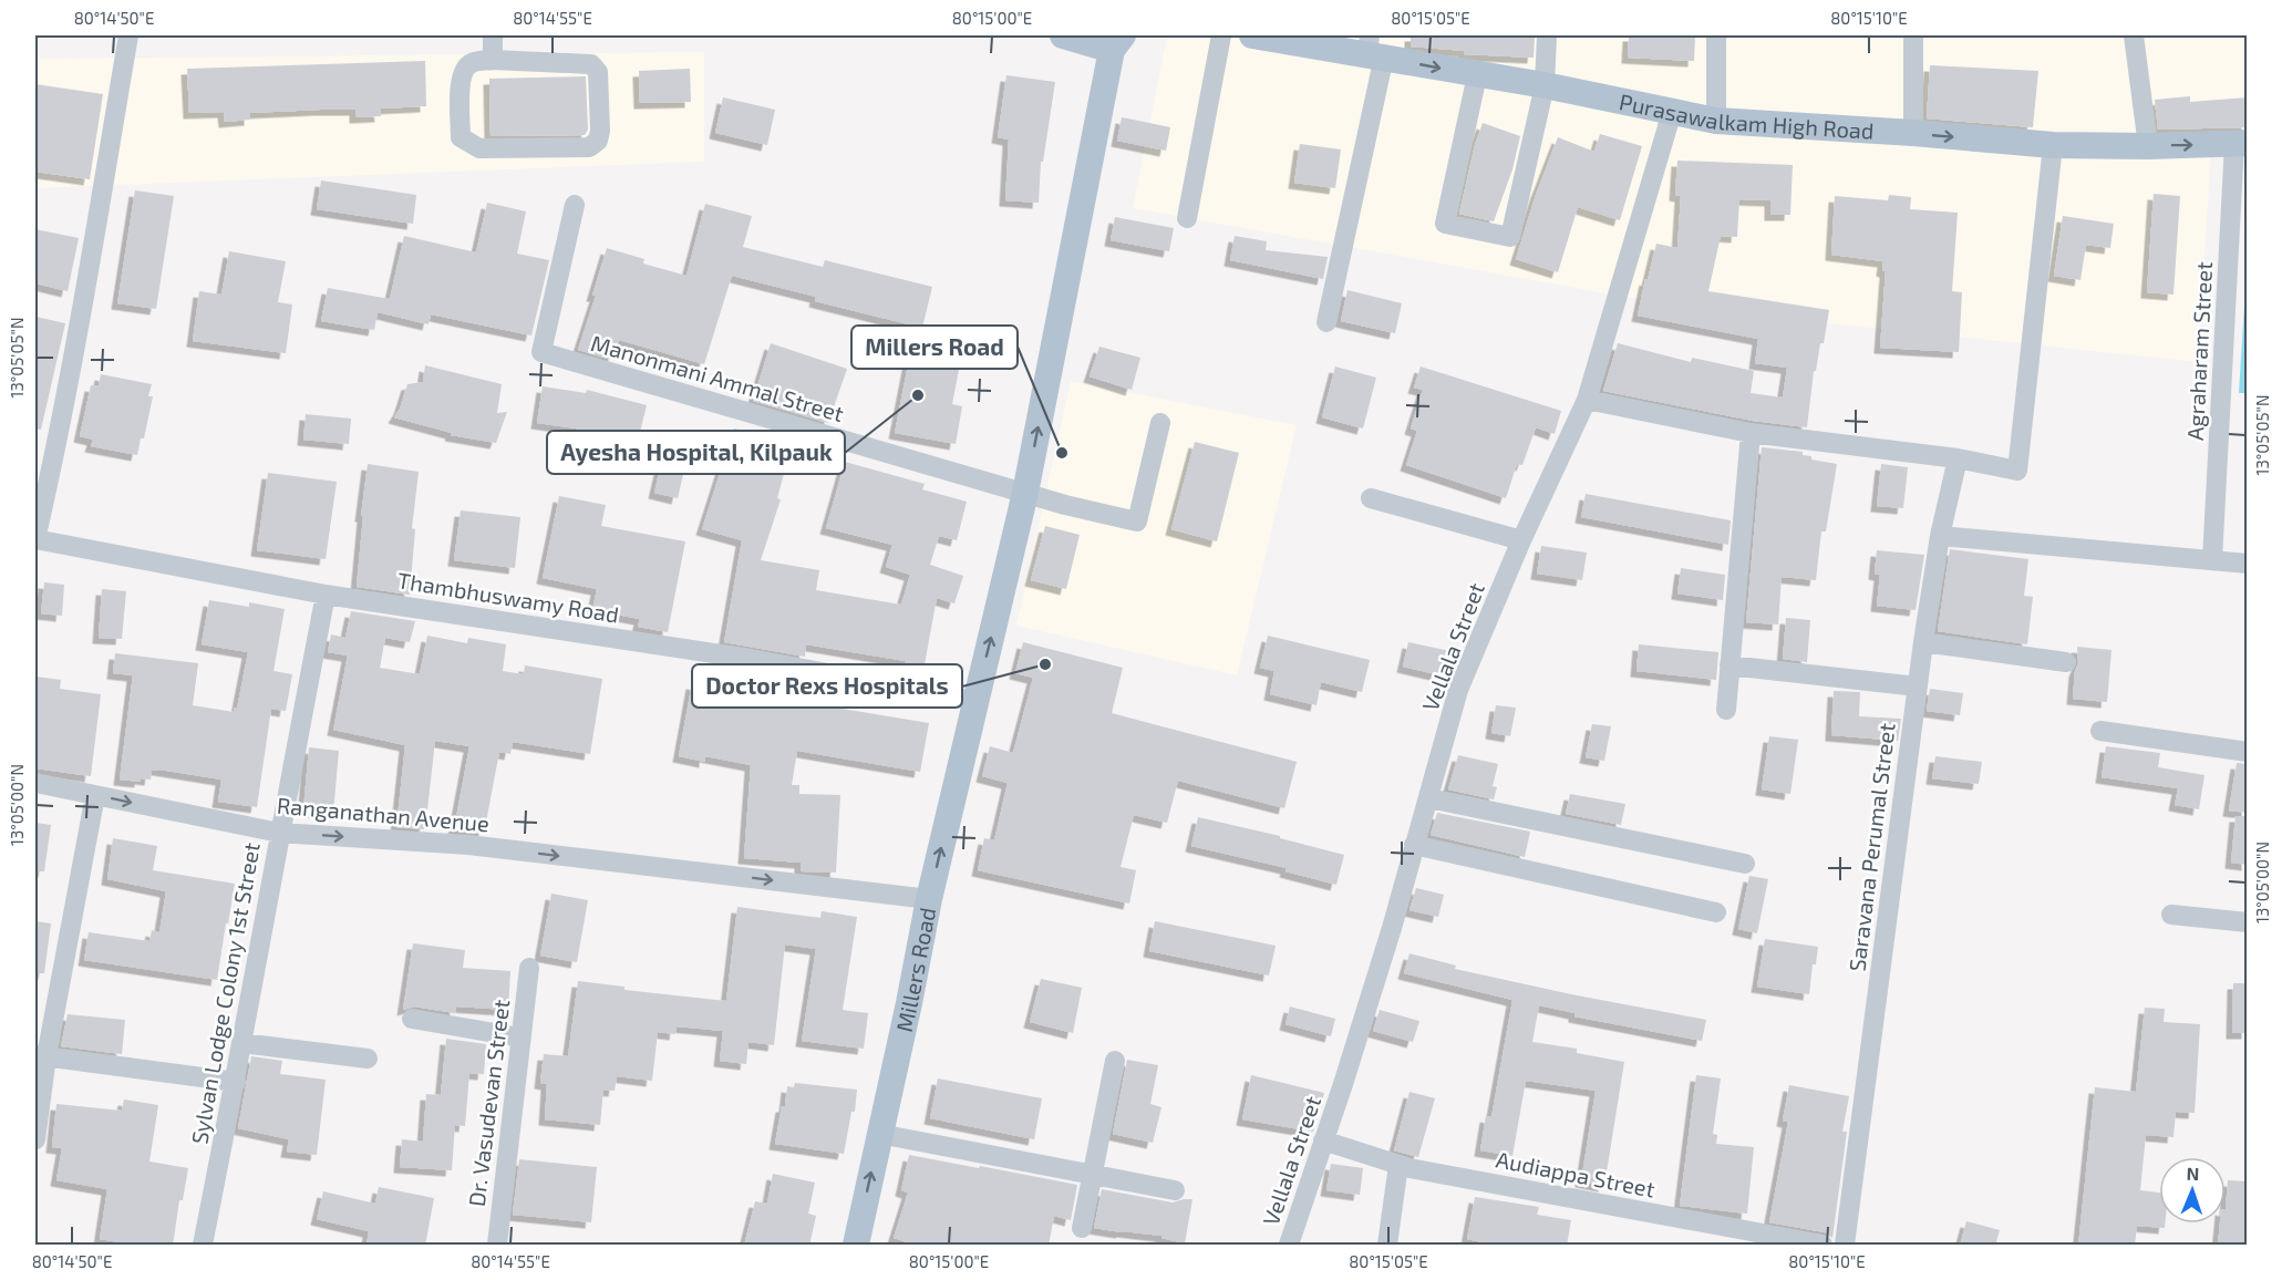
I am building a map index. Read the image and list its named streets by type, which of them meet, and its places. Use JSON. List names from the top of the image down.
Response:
{
  "streets": {
    "main road": ["Purasawalkam High Road", "Millers Road"],
    "street": [
      "Agraharam Street",
      "Manonmani Ammal Street",
      "Thambhuswamy Road",
      "Vellala Street",
      "Ranganathan Avenue",
      "Saravana Perumal Street",
      "Sylvan Lodge Colony 1st Street",
      "Dr. Vasudevan Street",
      "Audiappa Street"
    ]
  },
  "crossings": [
    ["Purasawalkam High Road", "Agraharam Street"],
    ["Purasawalkam High Road", "Vellala Street"],
    ["Manonmani Ammal Street", "Millers Road"],
    ["Thambhuswamy Road", "Millers Road"],
    ["Thambhuswamy Road", "Sylvan Lodge Colony 1st Street"],
    ["Vellala Street", "Audiappa Street"],
    ["Ranganathan Avenue", "Millers Road"],
    ["Ranganathan Avenue", "Sylvan Lodge Colony 1st Street"]
  ],
  "one_way": ["Ranganathan Avenue", "Millers Road"],
  "places": ["Ayesha Hospital, Kilpauk", "Millers Road", "Doctor Rexs Hospitals"],
  "north": "top",
  "coordinates": [
    "80°14'50\"E",
    "80°14'55\"E",
    "80°15'00\"E",
    "80°15'05\"E",
    "80°15'10\"E",
    "13°05'05\"N",
    "13°05'00\"N"
  ]
}
